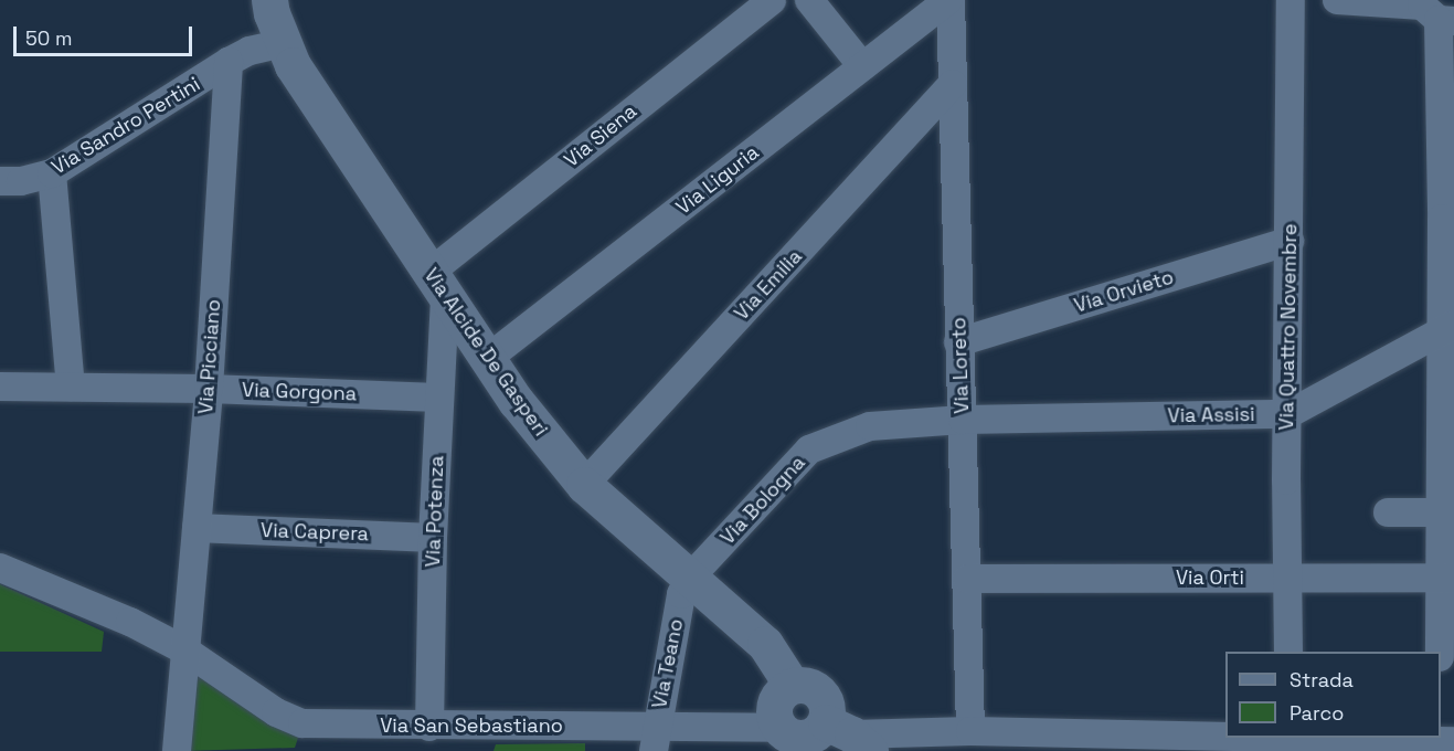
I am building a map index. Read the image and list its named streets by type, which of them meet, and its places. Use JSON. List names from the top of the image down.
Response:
{
  "streets": {
    "main road": ["Via Alcide De Gasperi"],
    "street": [
      "Via Sandro Pertini",
      "Via Siena",
      "Via Liguria",
      "Via Emilia",
      "Via Orvieto",
      "Via Quattro Novembre",
      "Via Picciano",
      "Via Loreto",
      "Via Gorgona",
      "Via Assisi",
      "Via Bologna",
      "Via Potenza",
      "Via Caprera",
      "Via Orti",
      "Via Teano",
      "Via San Sebastiano"
    ]
  },
  "crossings": [
    ["Via Sandro Pertini", "Via Alcide De Gasperi"],
    ["Via Sandro Pertini", "Via Picciano"],
    ["Via Siena", "Via Alcide De Gasperi"],
    ["Via Siena", "Via Potenza"],
    ["Via Liguria", "Via Alcide De Gasperi"],
    ["Via Liguria", "Via Loreto"],
    ["Via Emilia", "Via Alcide De Gasperi"],
    ["Via Emilia", "Via Loreto"],
    ["Via Orvieto", "Via Quattro Novembre"],
    ["Via Orvieto", "Via Loreto"],
    ["Via Quattro Novembre", "Via Assisi"],
    ["Via Quattro Novembre", "Via Orti"],
    ["Via Alcide De Gasperi", "Via Bologna"],
    ["Via Alcide De Gasperi", "Via Potenza"],
    ["Via Alcide De Gasperi", "Via Teano"],
    ["Via Picciano", "Via Gorgona"],
    ["Via Picciano", "Via Caprera"],
    ["Via Picciano", "Via San Sebastiano"],
    ["Via Loreto", "Via Assisi"],
    ["Via Loreto", "Via Bologna"],
    ["Via Loreto", "Via Orti"],
    ["Via Loreto", "Via San Sebastiano"],
    ["Via Gorgona", "Via Potenza"],
    ["Via Assisi", "Via Bologna"],
    ["Via Bologna", "Via Teano"],
    ["Via Potenza", "Via Caprera"],
    ["Via Potenza", "Via San Sebastiano"],
    ["Via Teano", "Via San Sebastiano"]
  ],
  "legend": ["Strada", "Parco"],
  "scale_bar": "50 m"
}
